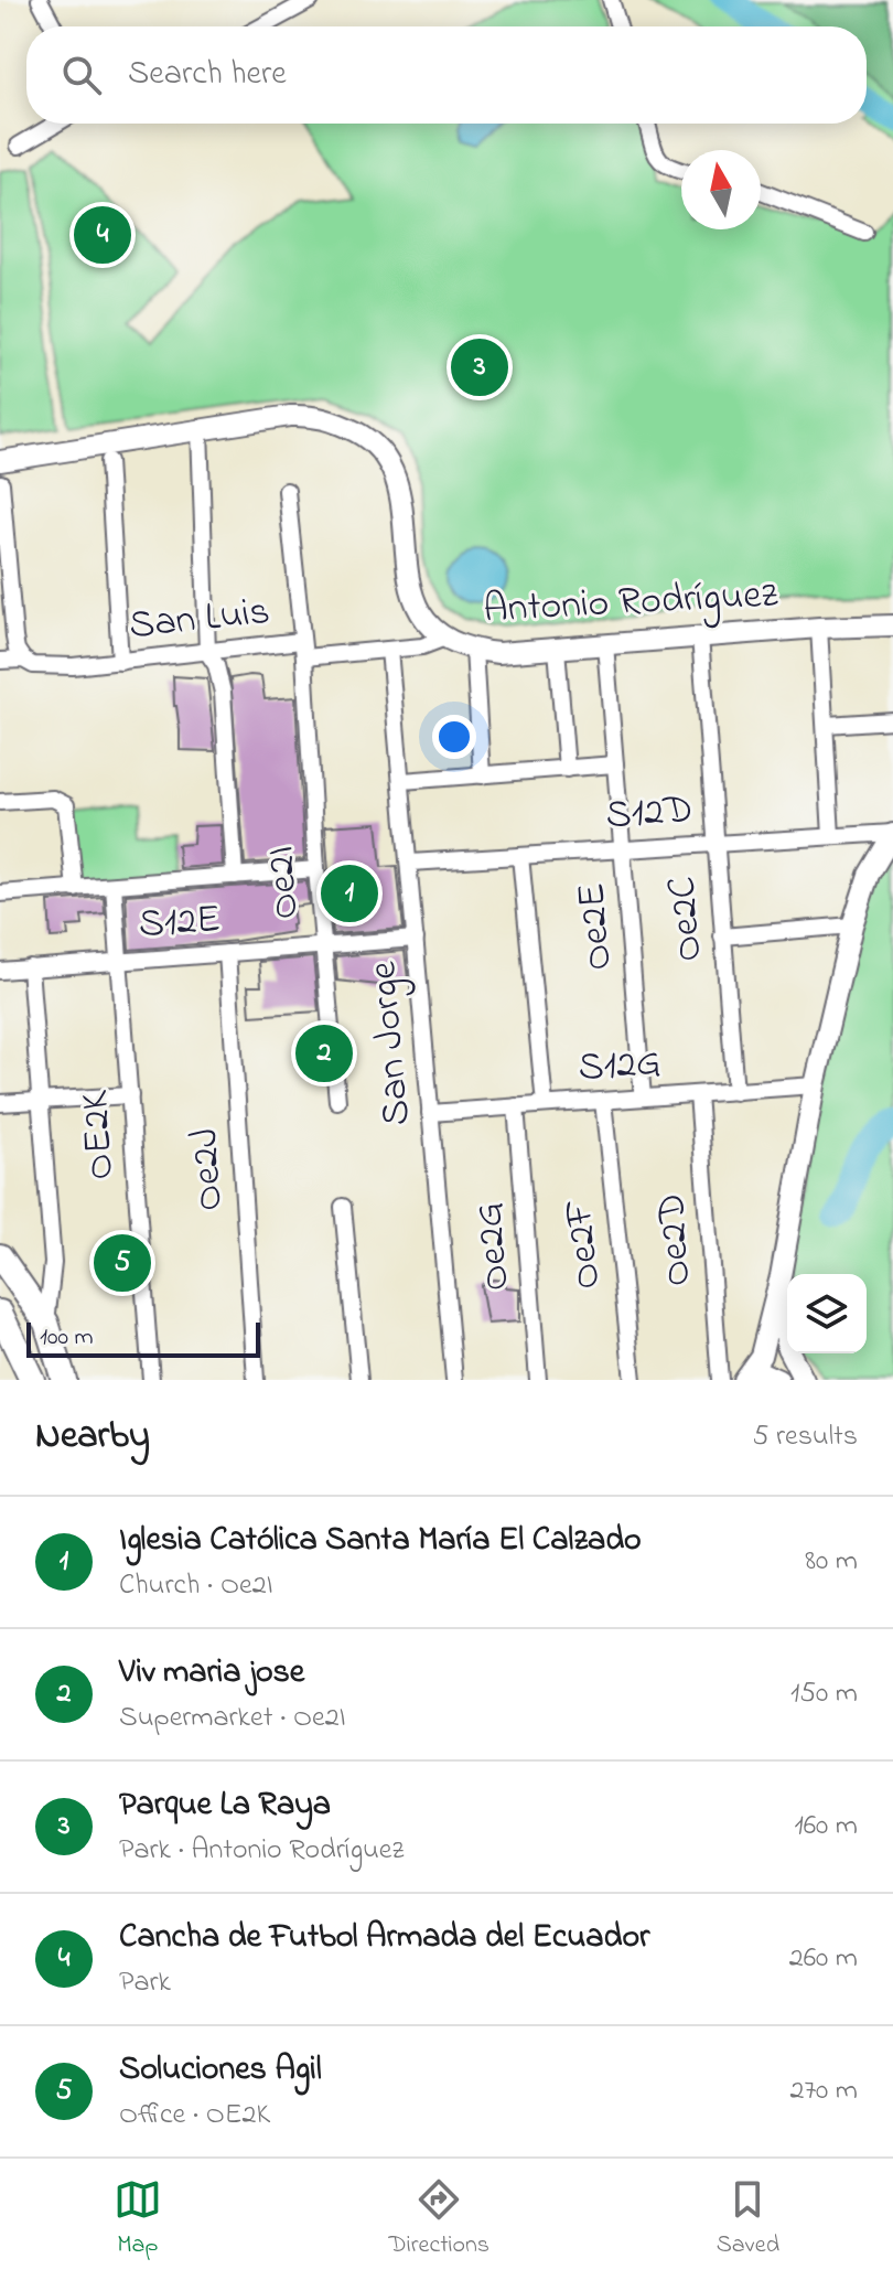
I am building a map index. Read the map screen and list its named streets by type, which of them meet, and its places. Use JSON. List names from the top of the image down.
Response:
{
  "streets": {
    "street": [
      "Antonio Rodríguez",
      "San Luis",
      "S12D",
      "Oe2I",
      "Oe2C",
      "S12E",
      "Oe2E",
      "San Jorge",
      "S12G",
      "OE2K",
      "Oe2J",
      "Oe2D",
      "Oe2F",
      "Oe2G"
    ]
  },
  "crossings": [
    ["Antonio Rodríguez", "San Luis"],
    ["Antonio Rodríguez", "Oe2C"],
    ["Antonio Rodríguez", "Oe2E"],
    ["San Luis", "Oe2I"],
    ["San Luis", "San Jorge"],
    ["S12D", "Oe2C"],
    ["S12D", "Oe2E"],
    ["S12D", "San Jorge"],
    ["Oe2I", "S12E"],
    ["Oe2C", "S12G"],
    ["S12E", "San Jorge"],
    ["S12E", "OE2K"],
    ["S12E", "Oe2J"],
    ["Oe2E", "S12G"],
    ["San Jorge", "S12G"],
    ["S12G", "Oe2D"],
    ["S12G", "Oe2F"],
    ["S12G", "Oe2G"]
  ],
  "scale_bar": "100 m",
  "north": "top",
  "page": {
    "search": "Search here",
    "pins": [
      "4",
      "3",
      "1",
      "2",
      "5"
    ],
    "scale": "100 m",
    "heading": ["Nearby", "5 results"],
    "list": [
      {
        "mark": "1",
        "name": "Iglesia Católica Santa María El Calzado",
        "note": "Church · Oe2I",
        "value": "80 m"
      },
      {
        "mark": "2",
        "name": "Viv maria jose",
        "note": "Supermarket · Oe2I",
        "value": "150 m"
      },
      {
        "mark": "3",
        "name": "Parque La Raya",
        "note": "Park · Antonio Rodríguez",
        "value": "160 m"
      },
      {
        "mark": "4",
        "name": "Cancha de Futbol Armada del Ecuador",
        "note": "Park",
        "value": "260 m"
      },
      {
        "mark": "5",
        "name": "Soluciones Agil",
        "note": "Office · OE2K",
        "value": "270 m"
      }
    ],
    "nav": ["Map", "Directions", "Saved"]
  }
}
